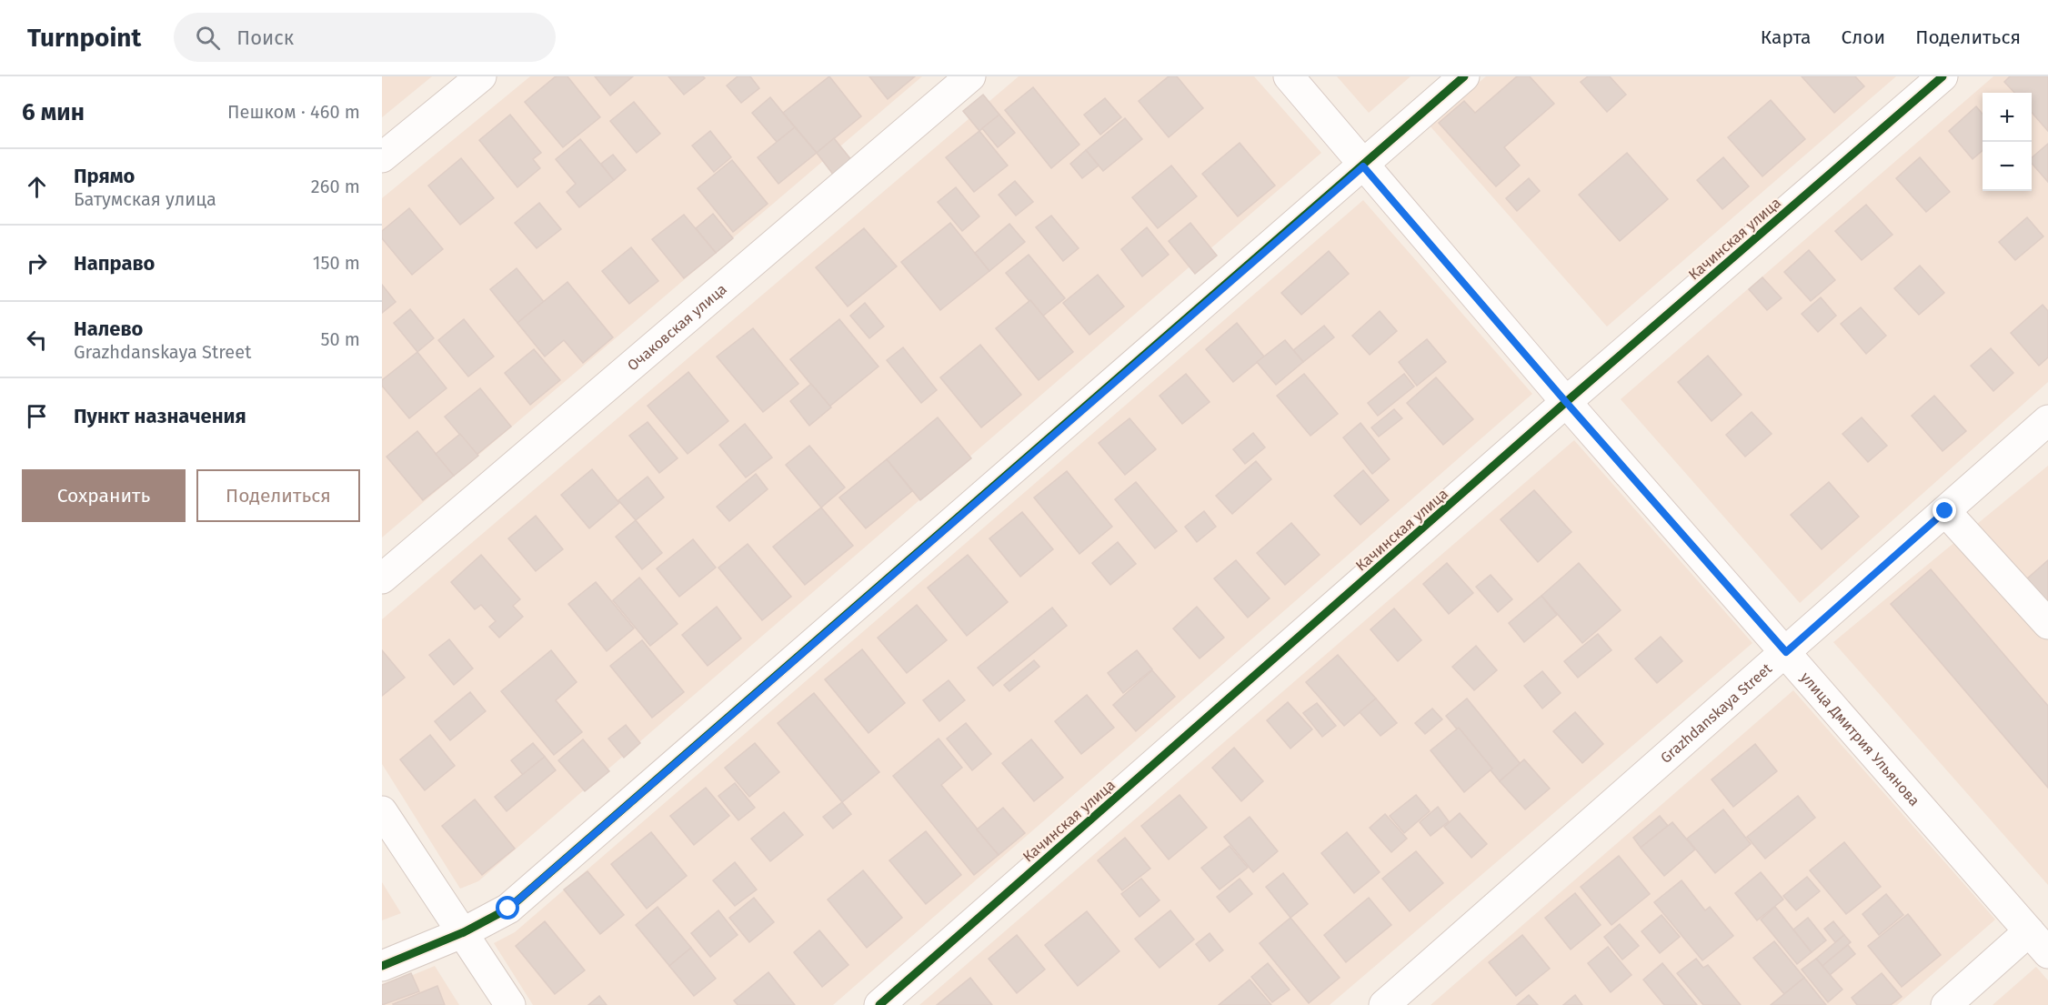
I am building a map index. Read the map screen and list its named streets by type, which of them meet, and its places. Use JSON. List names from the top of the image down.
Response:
{
  "streets": {
    "street": [
      "Качинская улица",
      "Очаковская улица",
      "Grazhdanskaya Street",
      "улица Дмитрия Ульянова"
    ]
  },
  "crossings": [
    ["Качинская улица", "улица Дмитрия Ульянова"],
    ["Grazhdanskaya Street", "улица Дмитрия Ульянова"]
  ],
  "page": {
    "header": "Turnpoint",
    "search": "Поиск",
    "nav": ["Карта", "Слои", "Поделиться"],
    "heading": ["6 мин", "Пешком · 460 m"],
    "map_buttons": ["+", "−"],
    "list": [
      ["Прямо", "Батумская улица", "260 m"],
      ["Направо", "150 m"],
      ["Налево", "Grazhdanskaya Street", "50 m"],
      "Пункт назначения"
    ],
    "buttons": ["Сохранить", "Поделиться"]
  }
}
